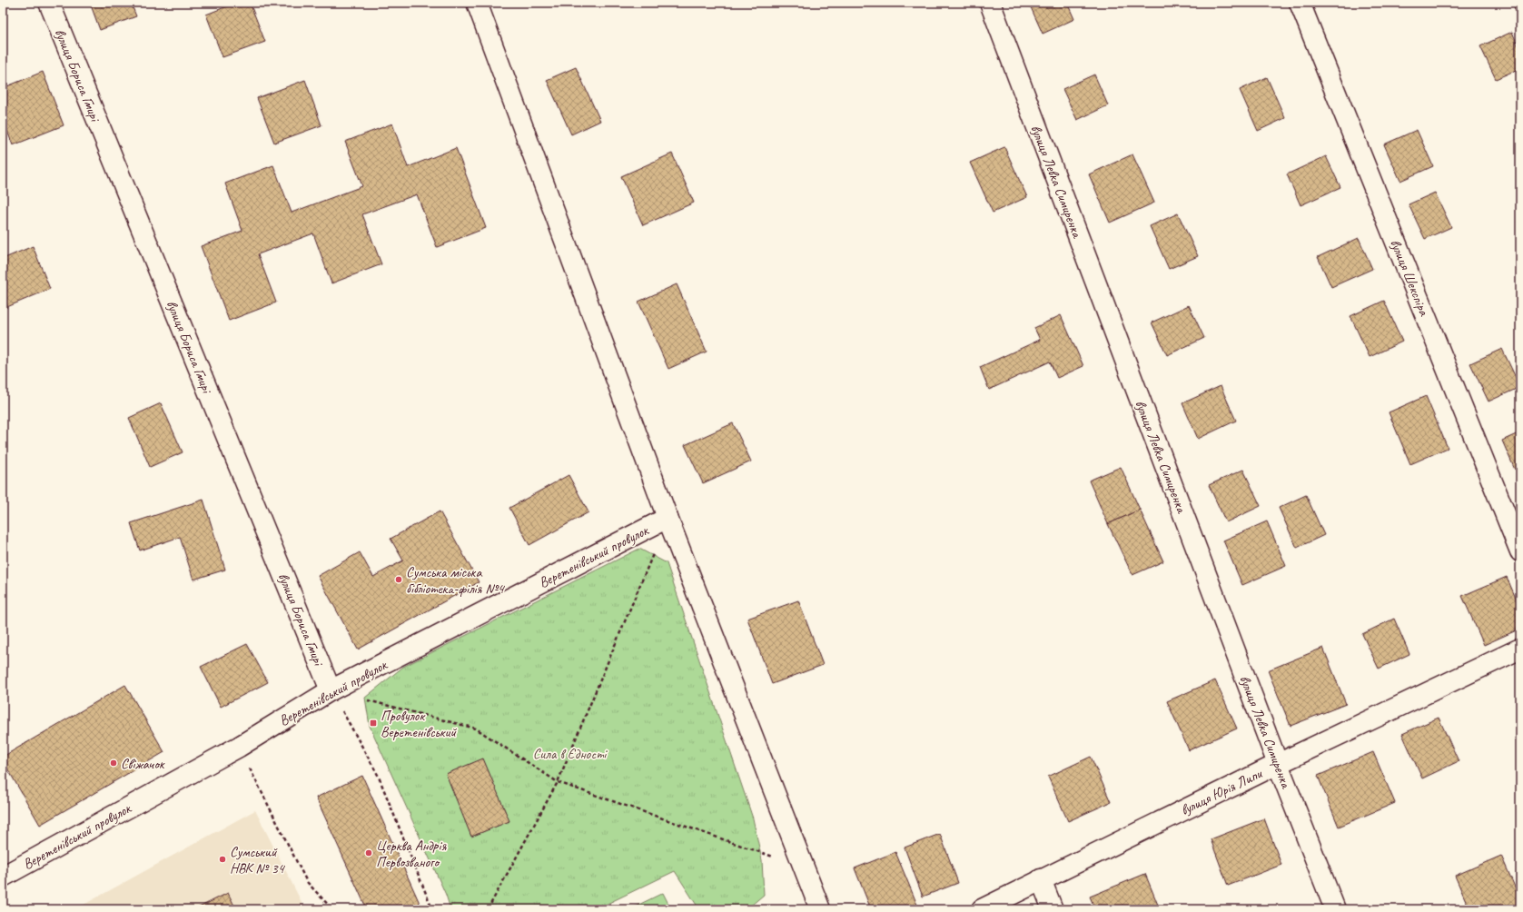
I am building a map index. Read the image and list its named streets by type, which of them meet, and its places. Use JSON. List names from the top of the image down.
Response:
{
  "streets": {
    "street": [
      "вулиця Бориса Гмирі",
      "вулиця Левка Симиренка",
      "вулиця Шекспіра",
      "Веретенівський провулок",
      "вулиця Юрія Липи"
    ]
  },
  "crossings": [
    ["вулиця Бориса Гмирі", "Веретенівський провулок"],
    ["вулиця Левка Симиренка", "вулиця Юрія Липи"]
  ],
  "parks": ["Сила в Єдності"],
  "places": {
    "other": [
      "Сумська міська бібліотека-філія №4",
      "Свіжачок",
      "Церква Андрія Первозваного",
      "Сумський НВК № 34"
    ],
    "transit": ["Провулок Веретенівський"]
  }
}
